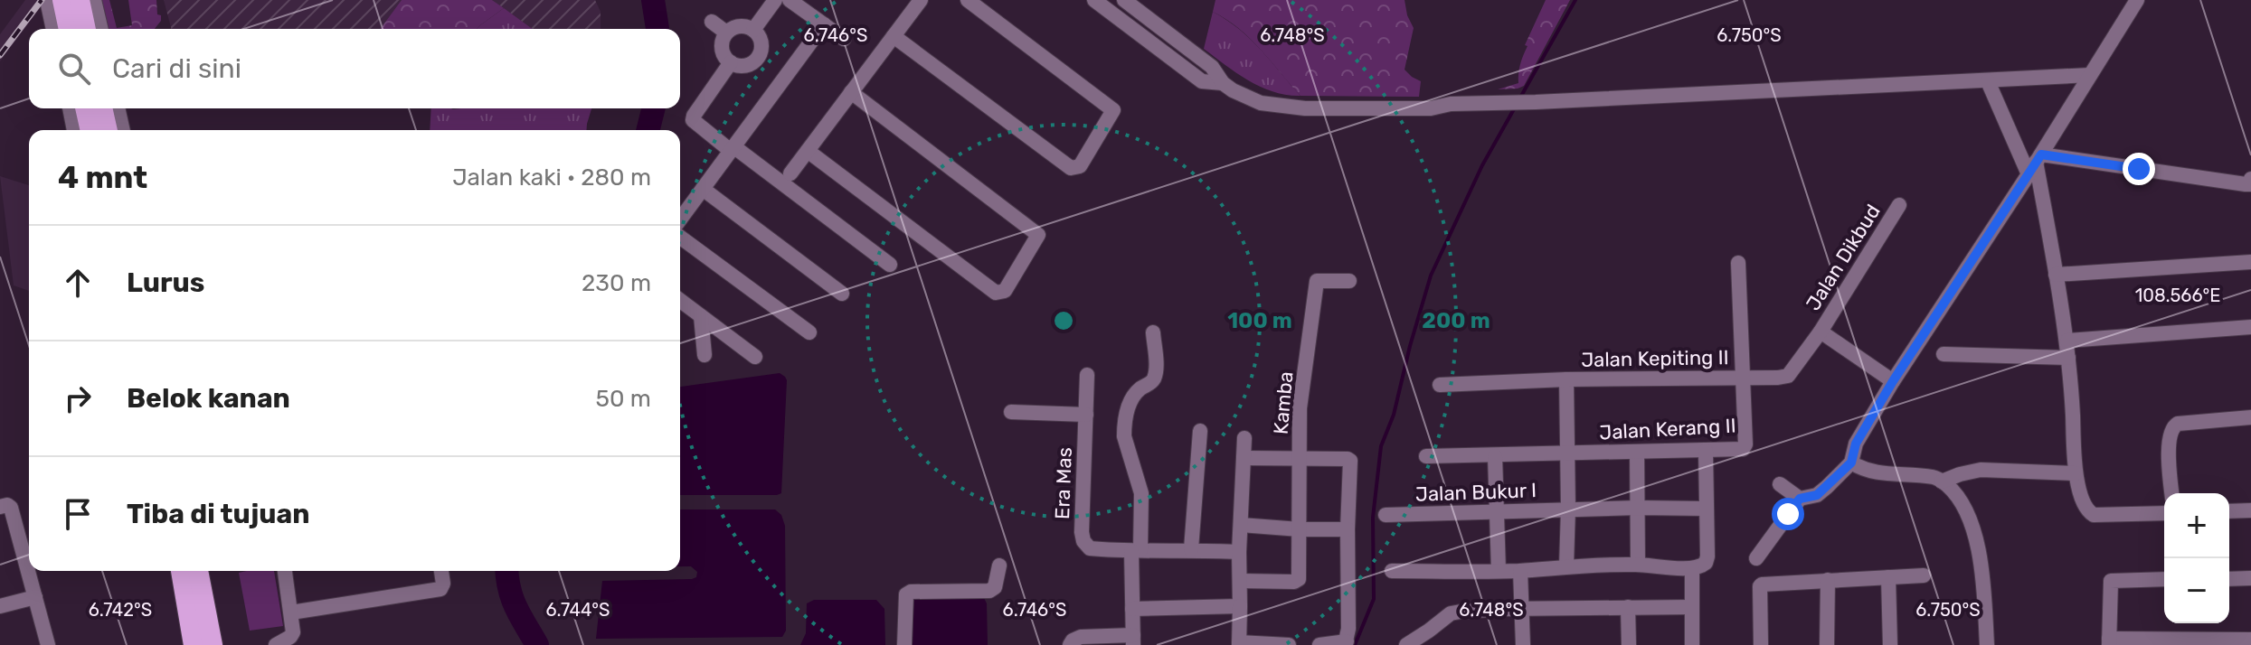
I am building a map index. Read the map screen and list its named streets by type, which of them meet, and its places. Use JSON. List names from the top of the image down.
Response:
{
  "streets": {
    "street": [
      "Jalan Dikbud",
      "Jalan Kepiting II",
      "Kamba",
      "Jalan Kerang II",
      "Era Mas",
      "Jalan Bukur I"
    ]
  },
  "crossings": [
    ["Jalan Dikbud", "Jalan Kepiting II"],
    ["Jalan Dikbud", "Jalan Kerang II"],
    ["Jalan Kepiting II", "Jalan Kerang II"]
  ],
  "page": {
    "search": "Cari di sini",
    "heading": ["4 mnt", "Jalan kaki · 280 m"],
    "list": [
      ["Lurus", "230 m"],
      ["Belok kanan", "50 m"],
      "Tiba di tujuan"
    ],
    "map_buttons": ["+", "−"]
  },
  "coordinates": [
    "6.746°S",
    "6.748°S",
    "6.750°S",
    "108.566°E",
    "6.742°S",
    "6.744°S"
  ],
  "rings": ["100 m", "200 m"]
}
